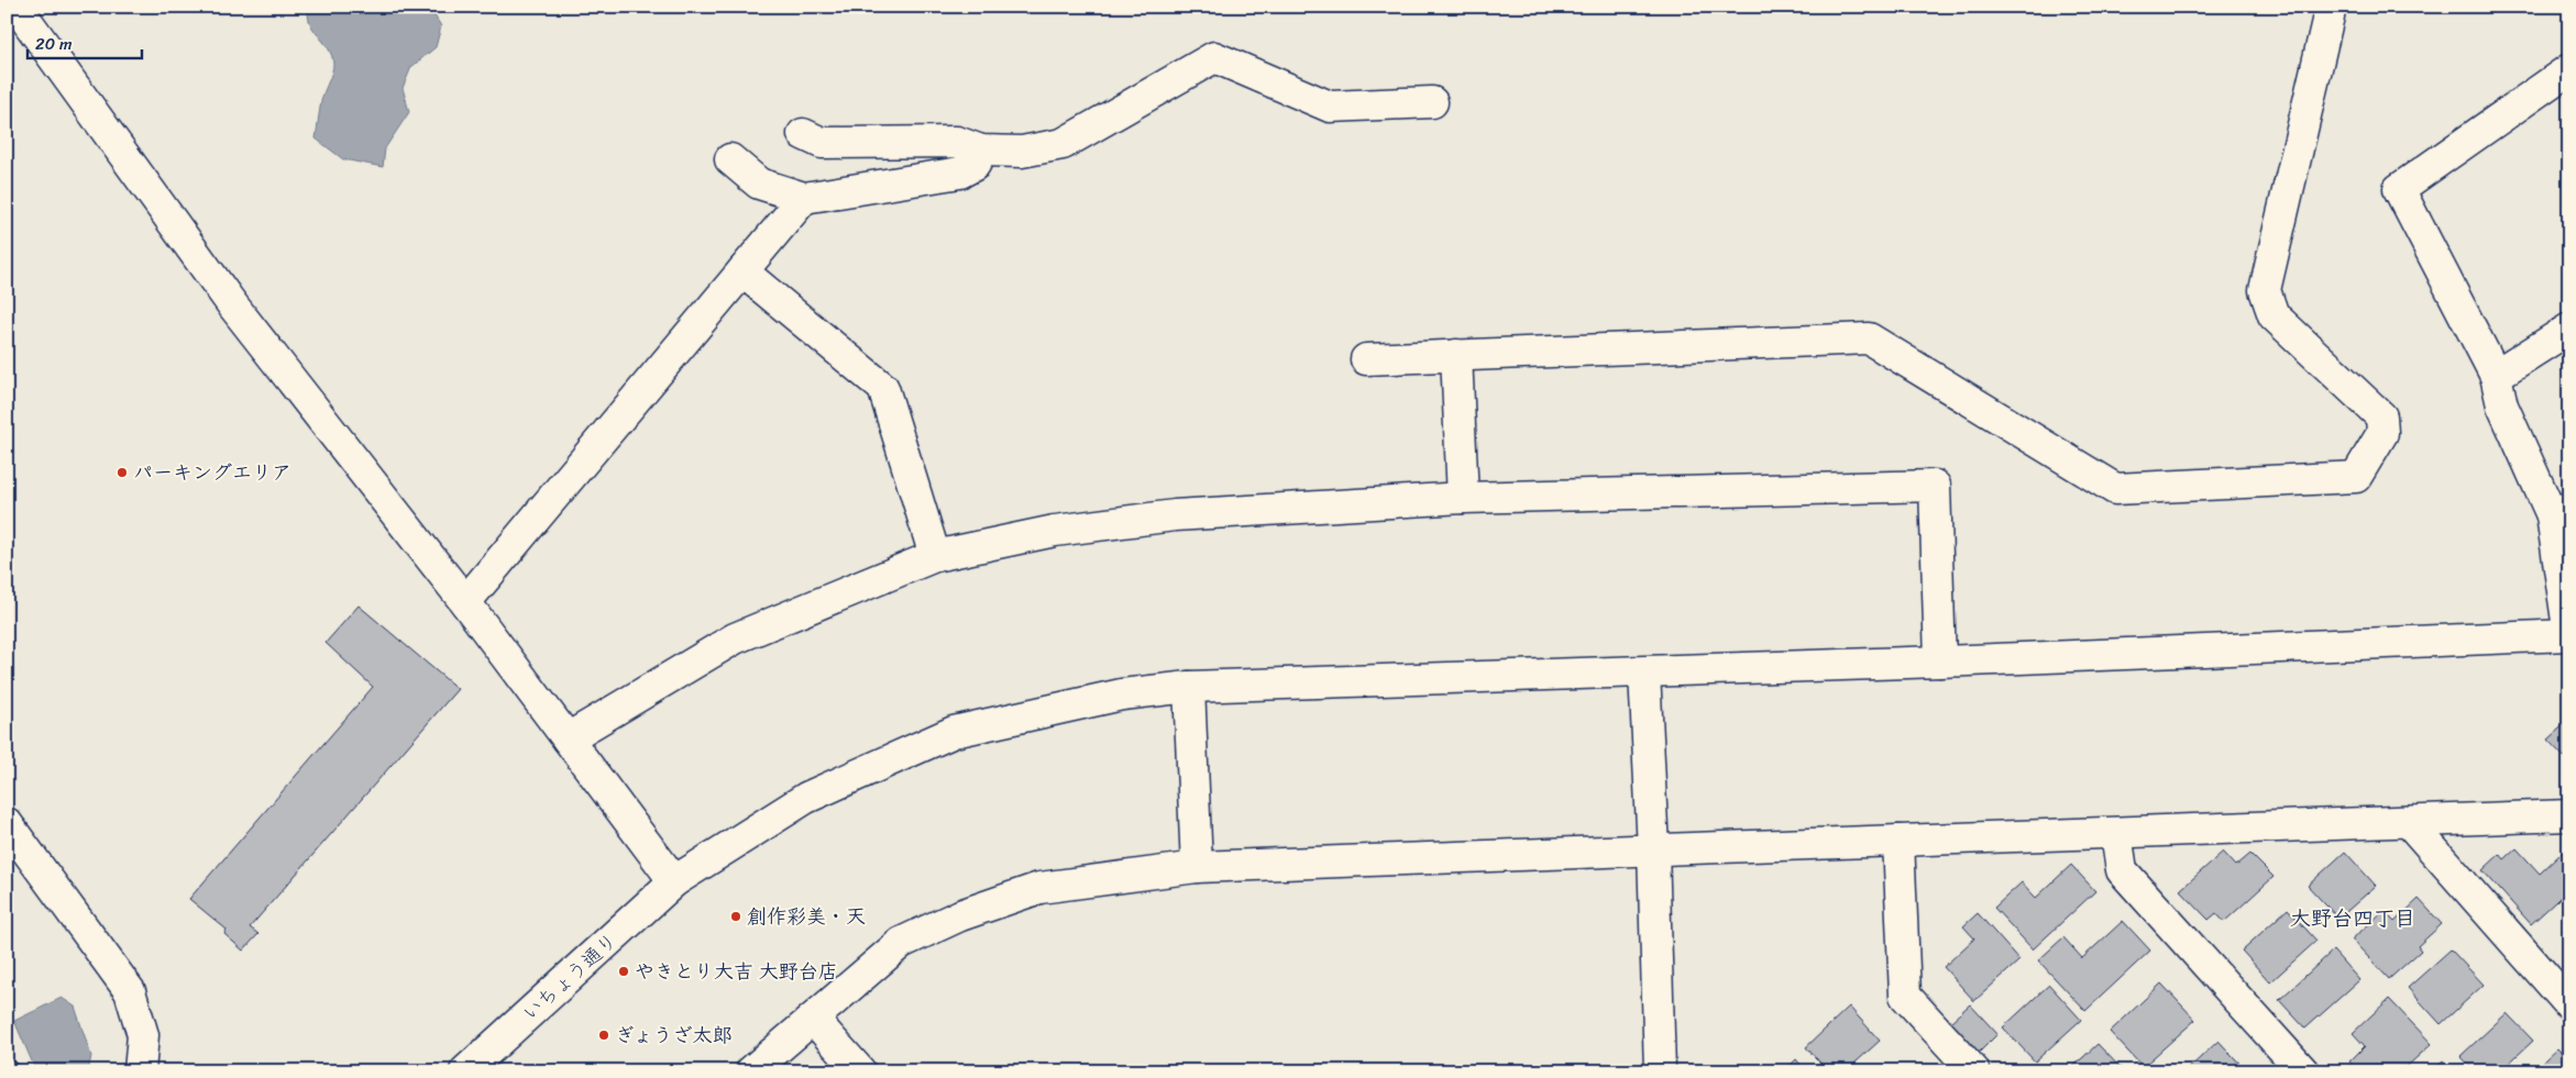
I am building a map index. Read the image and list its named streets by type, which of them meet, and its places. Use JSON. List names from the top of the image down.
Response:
{
  "streets": {
    "street": ["いちょう通り"]
  },
  "districts": ["大野台四丁目"],
  "places": [
    "パーキングエリア",
    "創作彩美・天",
    "やきとり大吉 大野台店",
    "ぎょうざ太郎"
  ],
  "scale_bar": "20 m"
}
